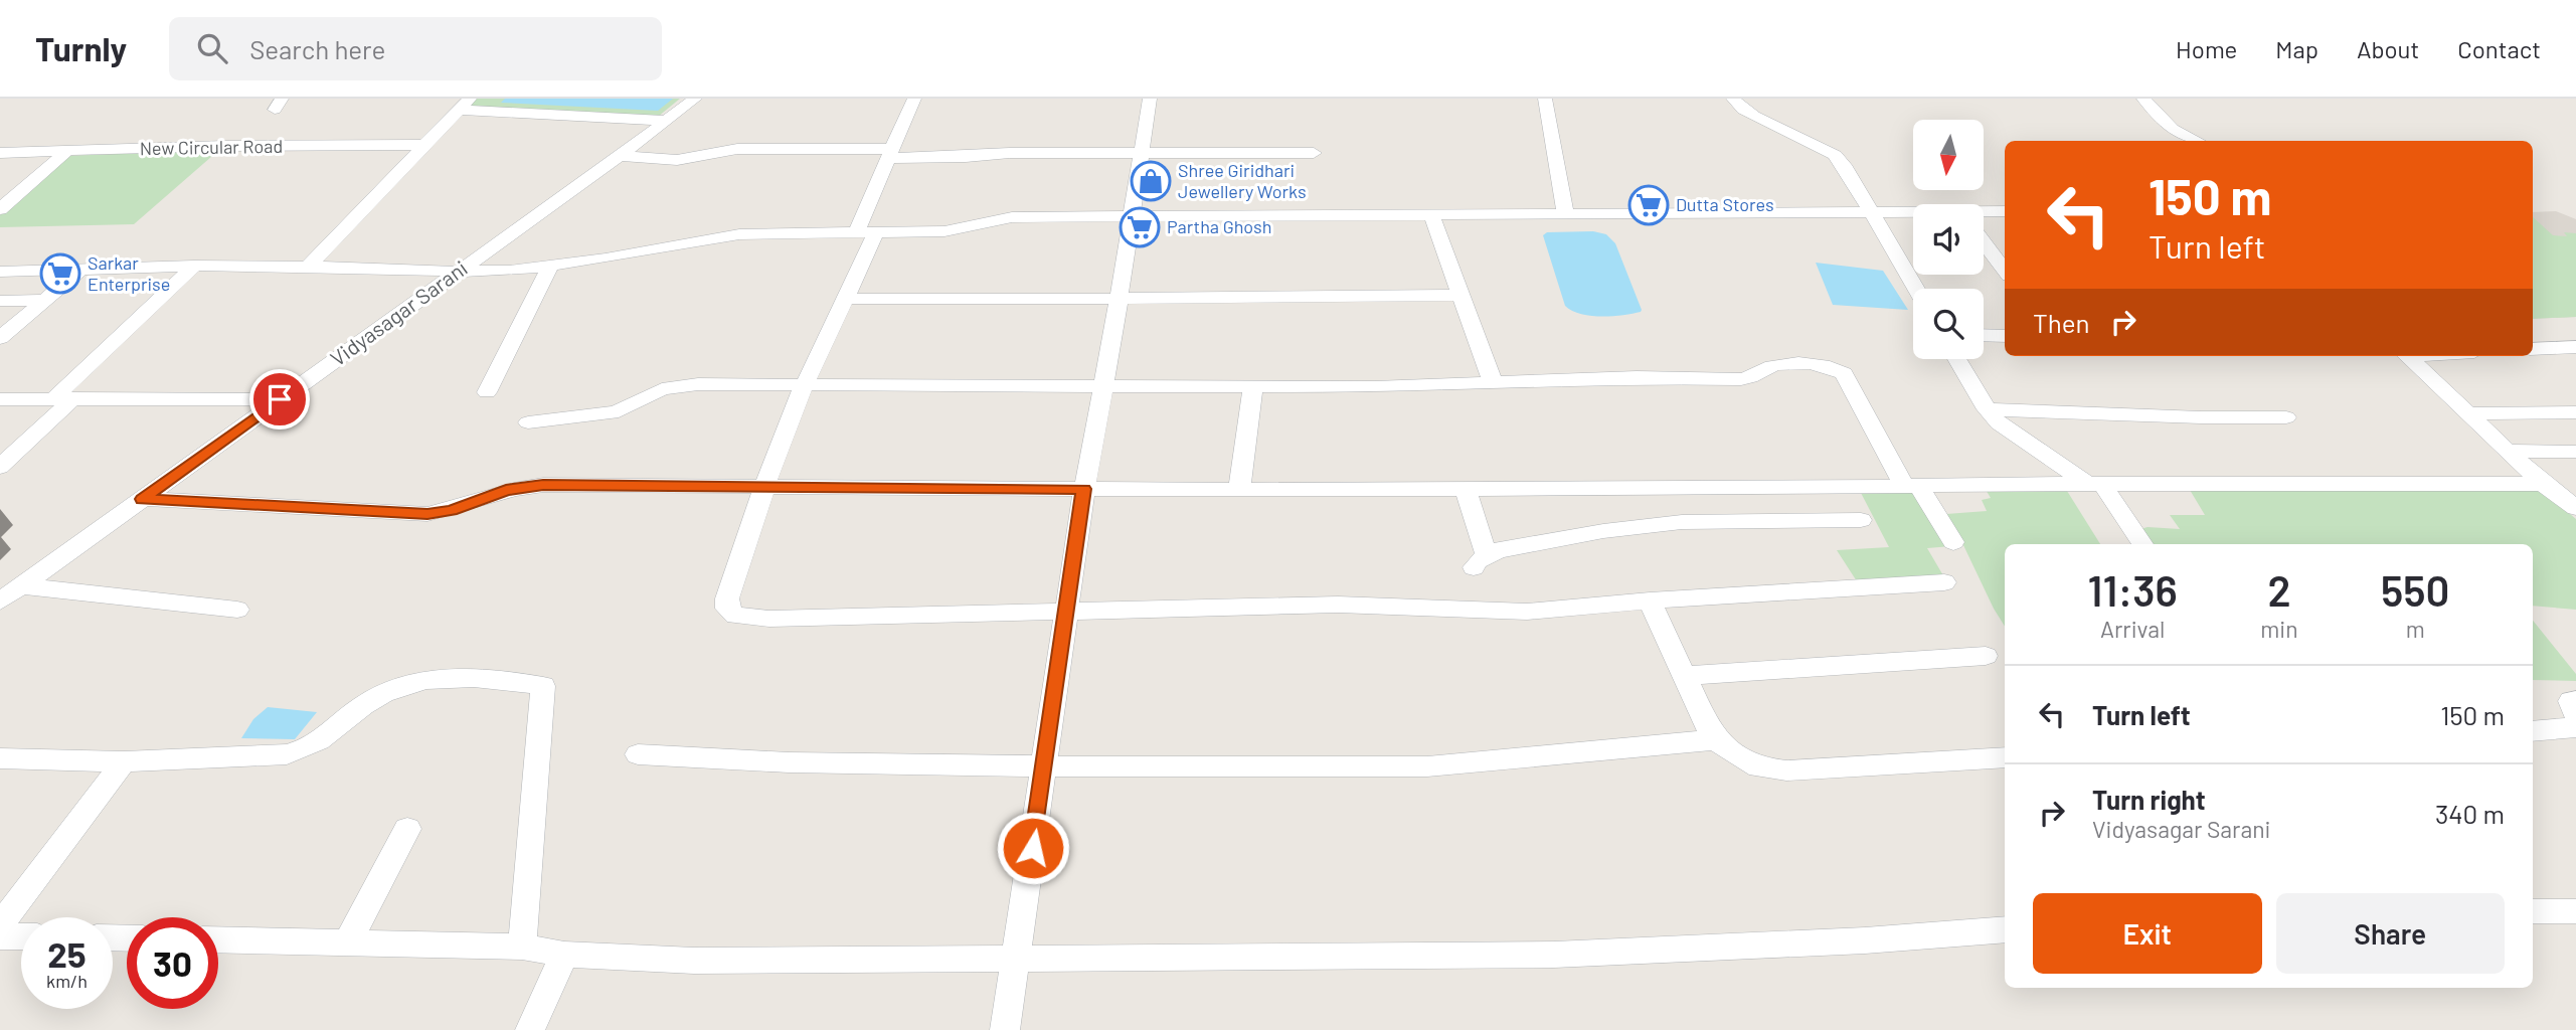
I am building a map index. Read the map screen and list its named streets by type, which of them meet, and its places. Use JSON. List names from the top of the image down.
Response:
{
  "streets": {
    "street": ["New Circular Road", "Vidyasagar Sarani"]
  },
  "places": {
    "shop": ["Shree Giridhari Jewellery Works"],
    "supermarket": ["Dutta Stores", "Partha Ghosh", "Sarkar Enterprise"]
  },
  "north": "bottom",
  "page": {
    "header": "Turnly",
    "search": "Search here",
    "nav": [
      "Home",
      "Map",
      "About",
      "Contact"
    ],
    "turn": ["150 m", "Turn left"],
    "then": "Then",
    "eta": [
      "11:36",
      "Arrival",
      "2",
      "min",
      "550",
      "m"
    ],
    "list": [
      {
        "name": "Turn left",
        "value": "150 m"
      },
      {
        "name": "Turn right",
        "note": "Vidyasagar Sarani",
        "value": "340 m"
      }
    ],
    "buttons": ["Exit", "Share"],
    "speed": "25 km/h",
    "limit": "30"
  }
}
